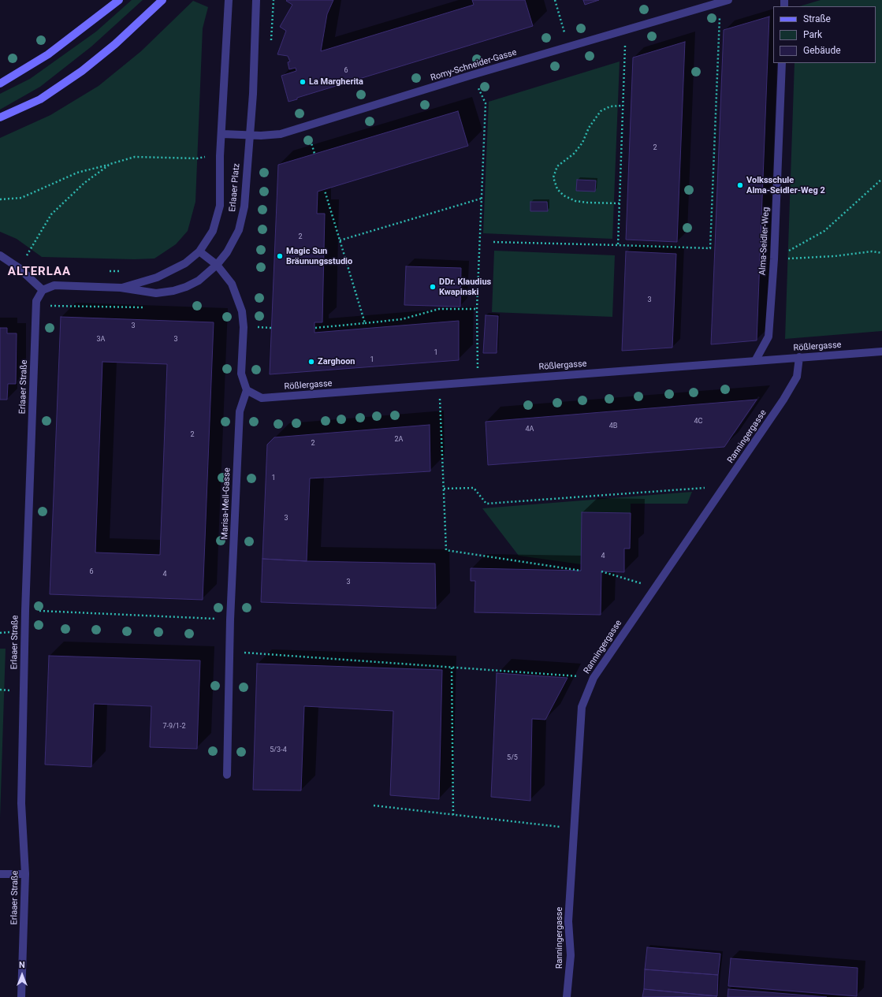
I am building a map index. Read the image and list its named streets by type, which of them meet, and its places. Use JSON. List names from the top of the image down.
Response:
{
  "streets": {
    "street": [
      "Romy-Schneider-Gasse",
      "Erlaaer Platz",
      "Alma-Seidler-Weg",
      "Rößlergasse",
      "Erlaaer Straße",
      "Ranningergasse",
      "Marisa-Mell-Gasse"
    ]
  },
  "crossings": [
    ["Romy-Schneider-Gasse", "Erlaaer Platz"],
    ["Erlaaer Platz", "Erlaaer Straße"],
    ["Alma-Seidler-Weg", "Rößlergasse"],
    ["Rößlergasse", "Ranningergasse"],
    ["Rößlergasse", "Marisa-Mell-Gasse"]
  ],
  "districts": ["ALTERLAA"],
  "places": [
    "La Margherita",
    "Volksschule Alma-Seidler-Weg 2",
    "Magic Sun Bräunungsstudio",
    "DDr. Klaudius Kwapinski",
    "Zarghoon"
  ],
  "house_numbers": [
    "6",
    "2",
    "2",
    "3",
    "3",
    "3A",
    "3",
    "1",
    "1",
    "4C",
    "4B",
    "4A",
    "2",
    "2A",
    "2",
    "1",
    "3",
    "4",
    "6",
    "4",
    "3",
    "7-9/1-2",
    "5/3-4",
    "5/5"
  ],
  "legend": ["Straße", "Park", "Gebäude"],
  "north": "top"
}
